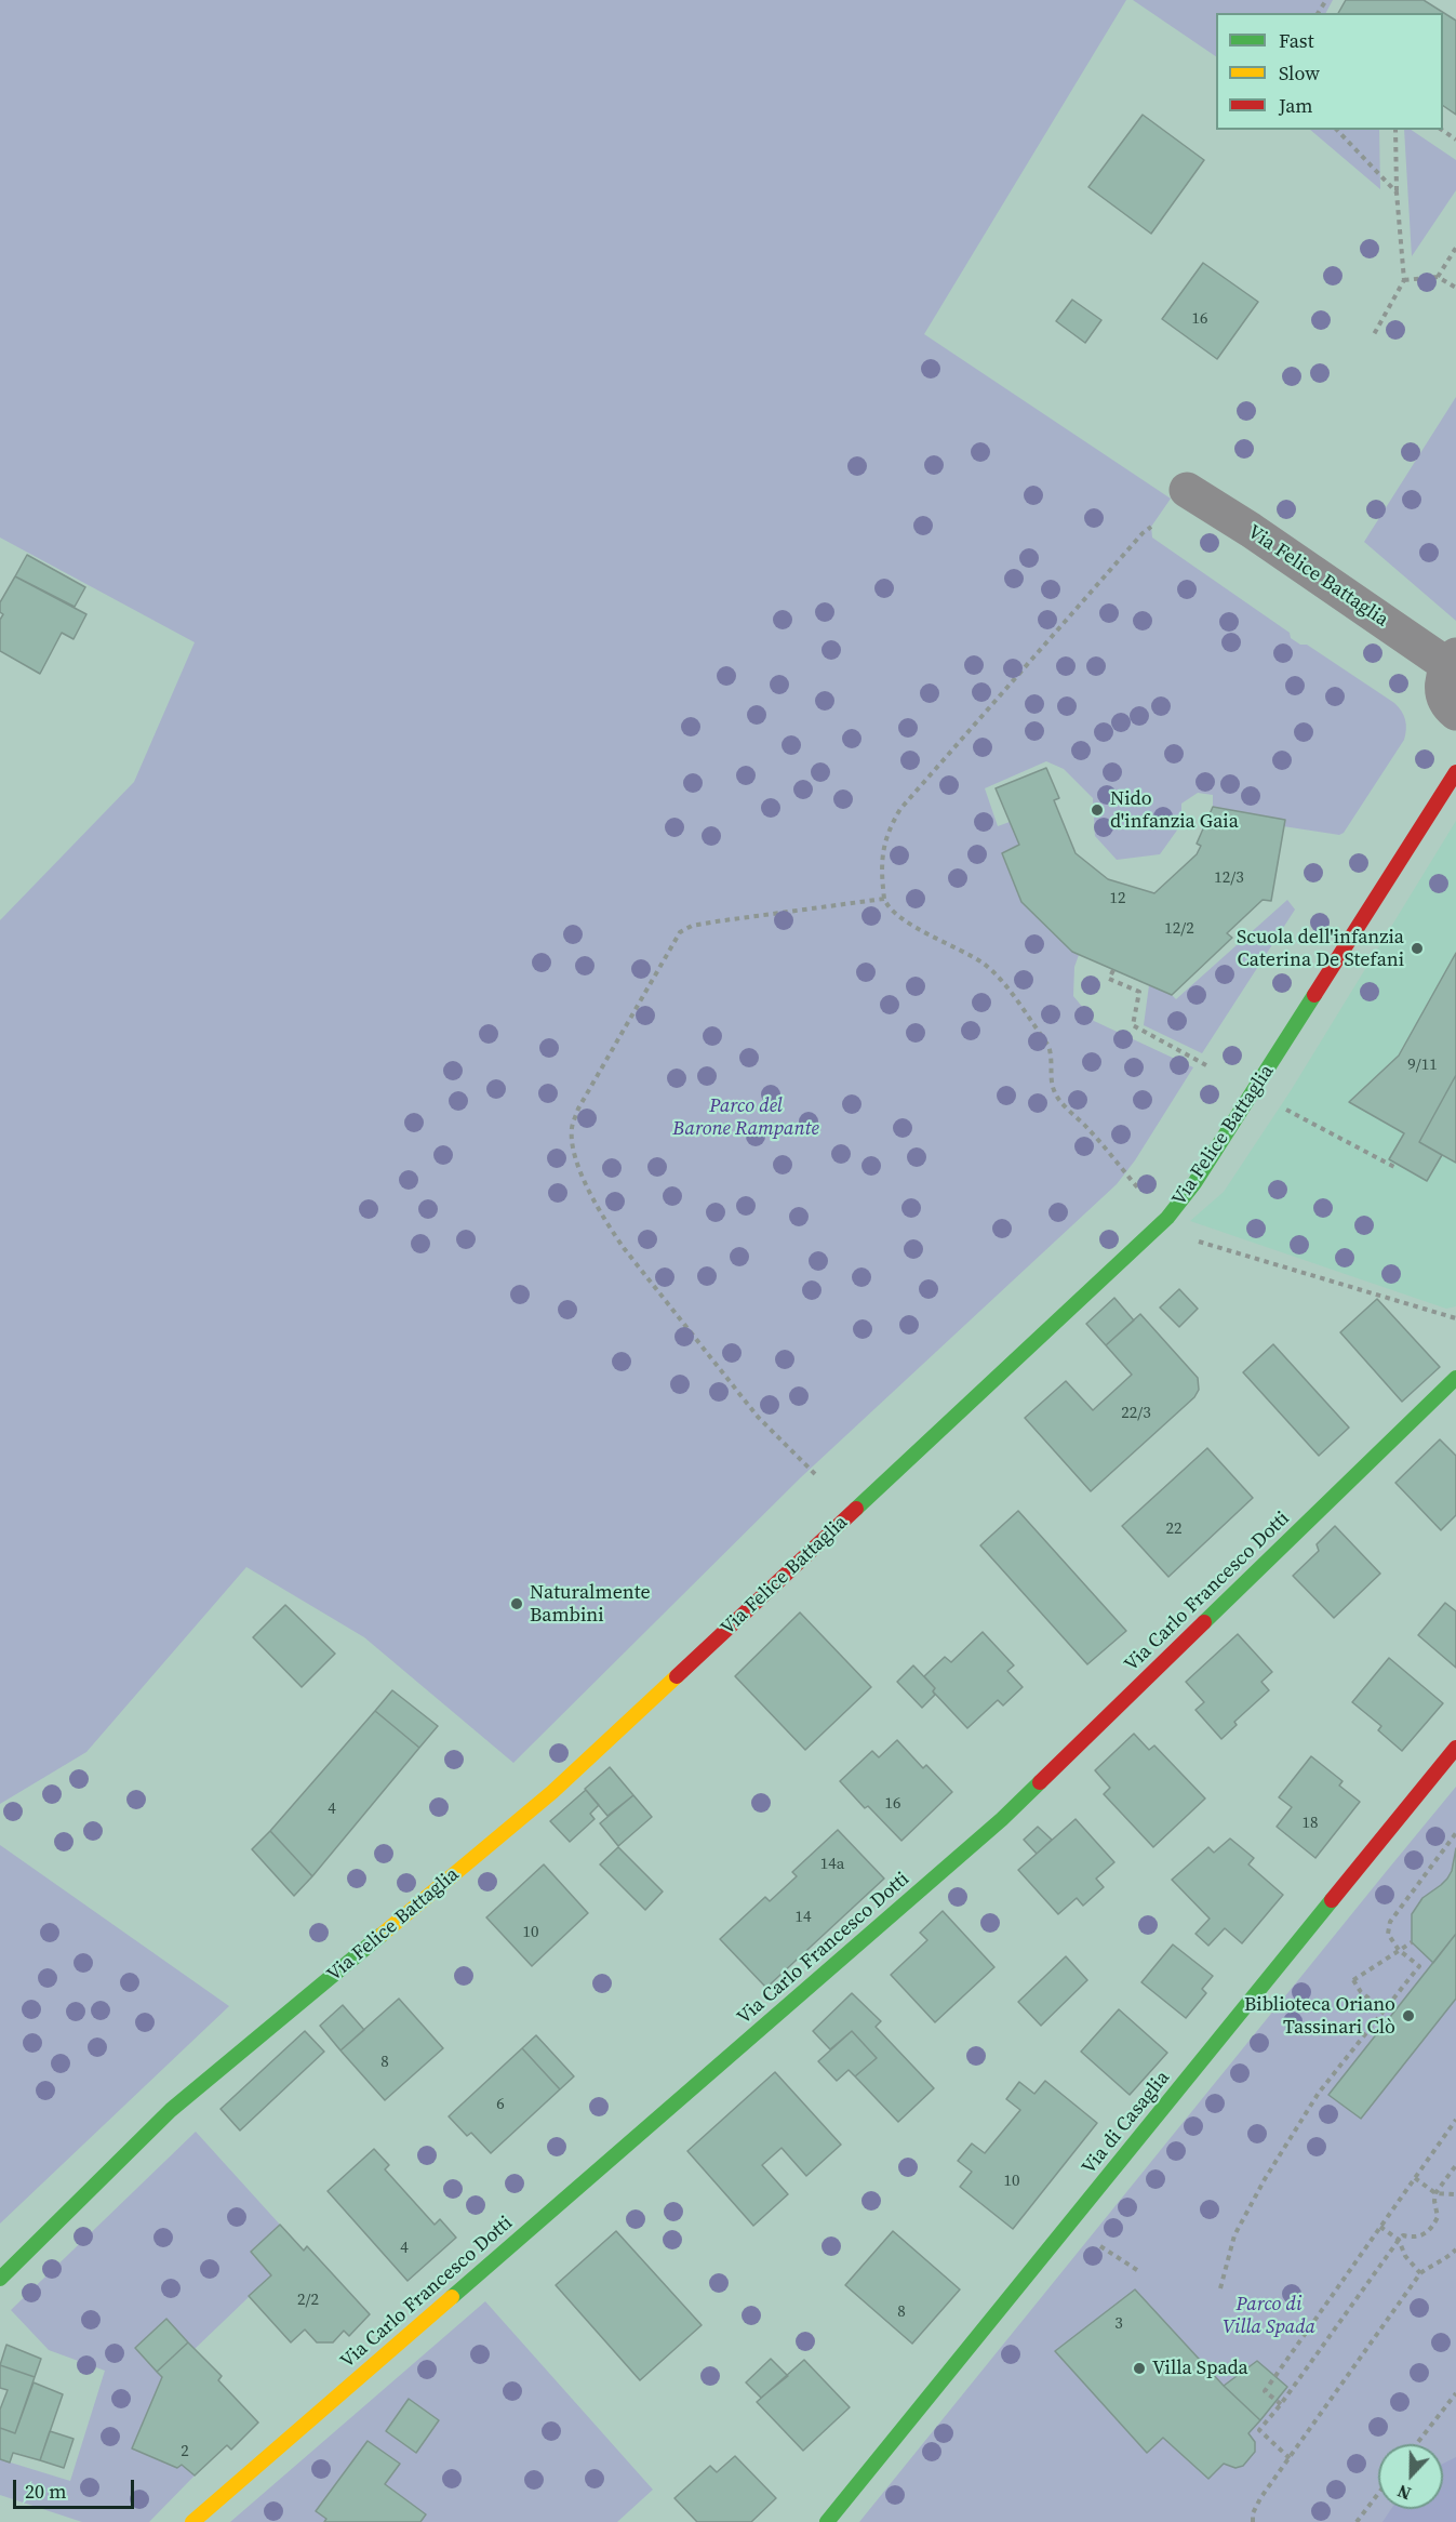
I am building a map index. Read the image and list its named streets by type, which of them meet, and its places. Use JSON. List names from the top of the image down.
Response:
{
  "streets": {
    "street": ["Via Felice Battaglia", "Via Carlo Francesco Dotti", "Via di Casaglia"]
  },
  "parks": ["Parco del Barone Rampante", "Parco di Villa Spada"],
  "places": [
    "Nido d'infanzia Gaia",
    "Scuola dell'infanzia Caterina De Stefani",
    "Naturalmente Bambini",
    "Biblioteca Oriano Tassinari Clò",
    "Villa Spada"
  ],
  "house_numbers": [
    "16",
    "12/3",
    "12",
    "12/2",
    "9/11",
    "22/3",
    "22",
    "16",
    "4",
    "18",
    "14a",
    "14",
    "10",
    "8",
    "6",
    "10",
    "4",
    "2/2",
    "8",
    "3",
    "2"
  ],
  "legend": ["Fast", "Slow", "Jam"],
  "scale_bar": "20 m",
  "north": "bottom"
}
